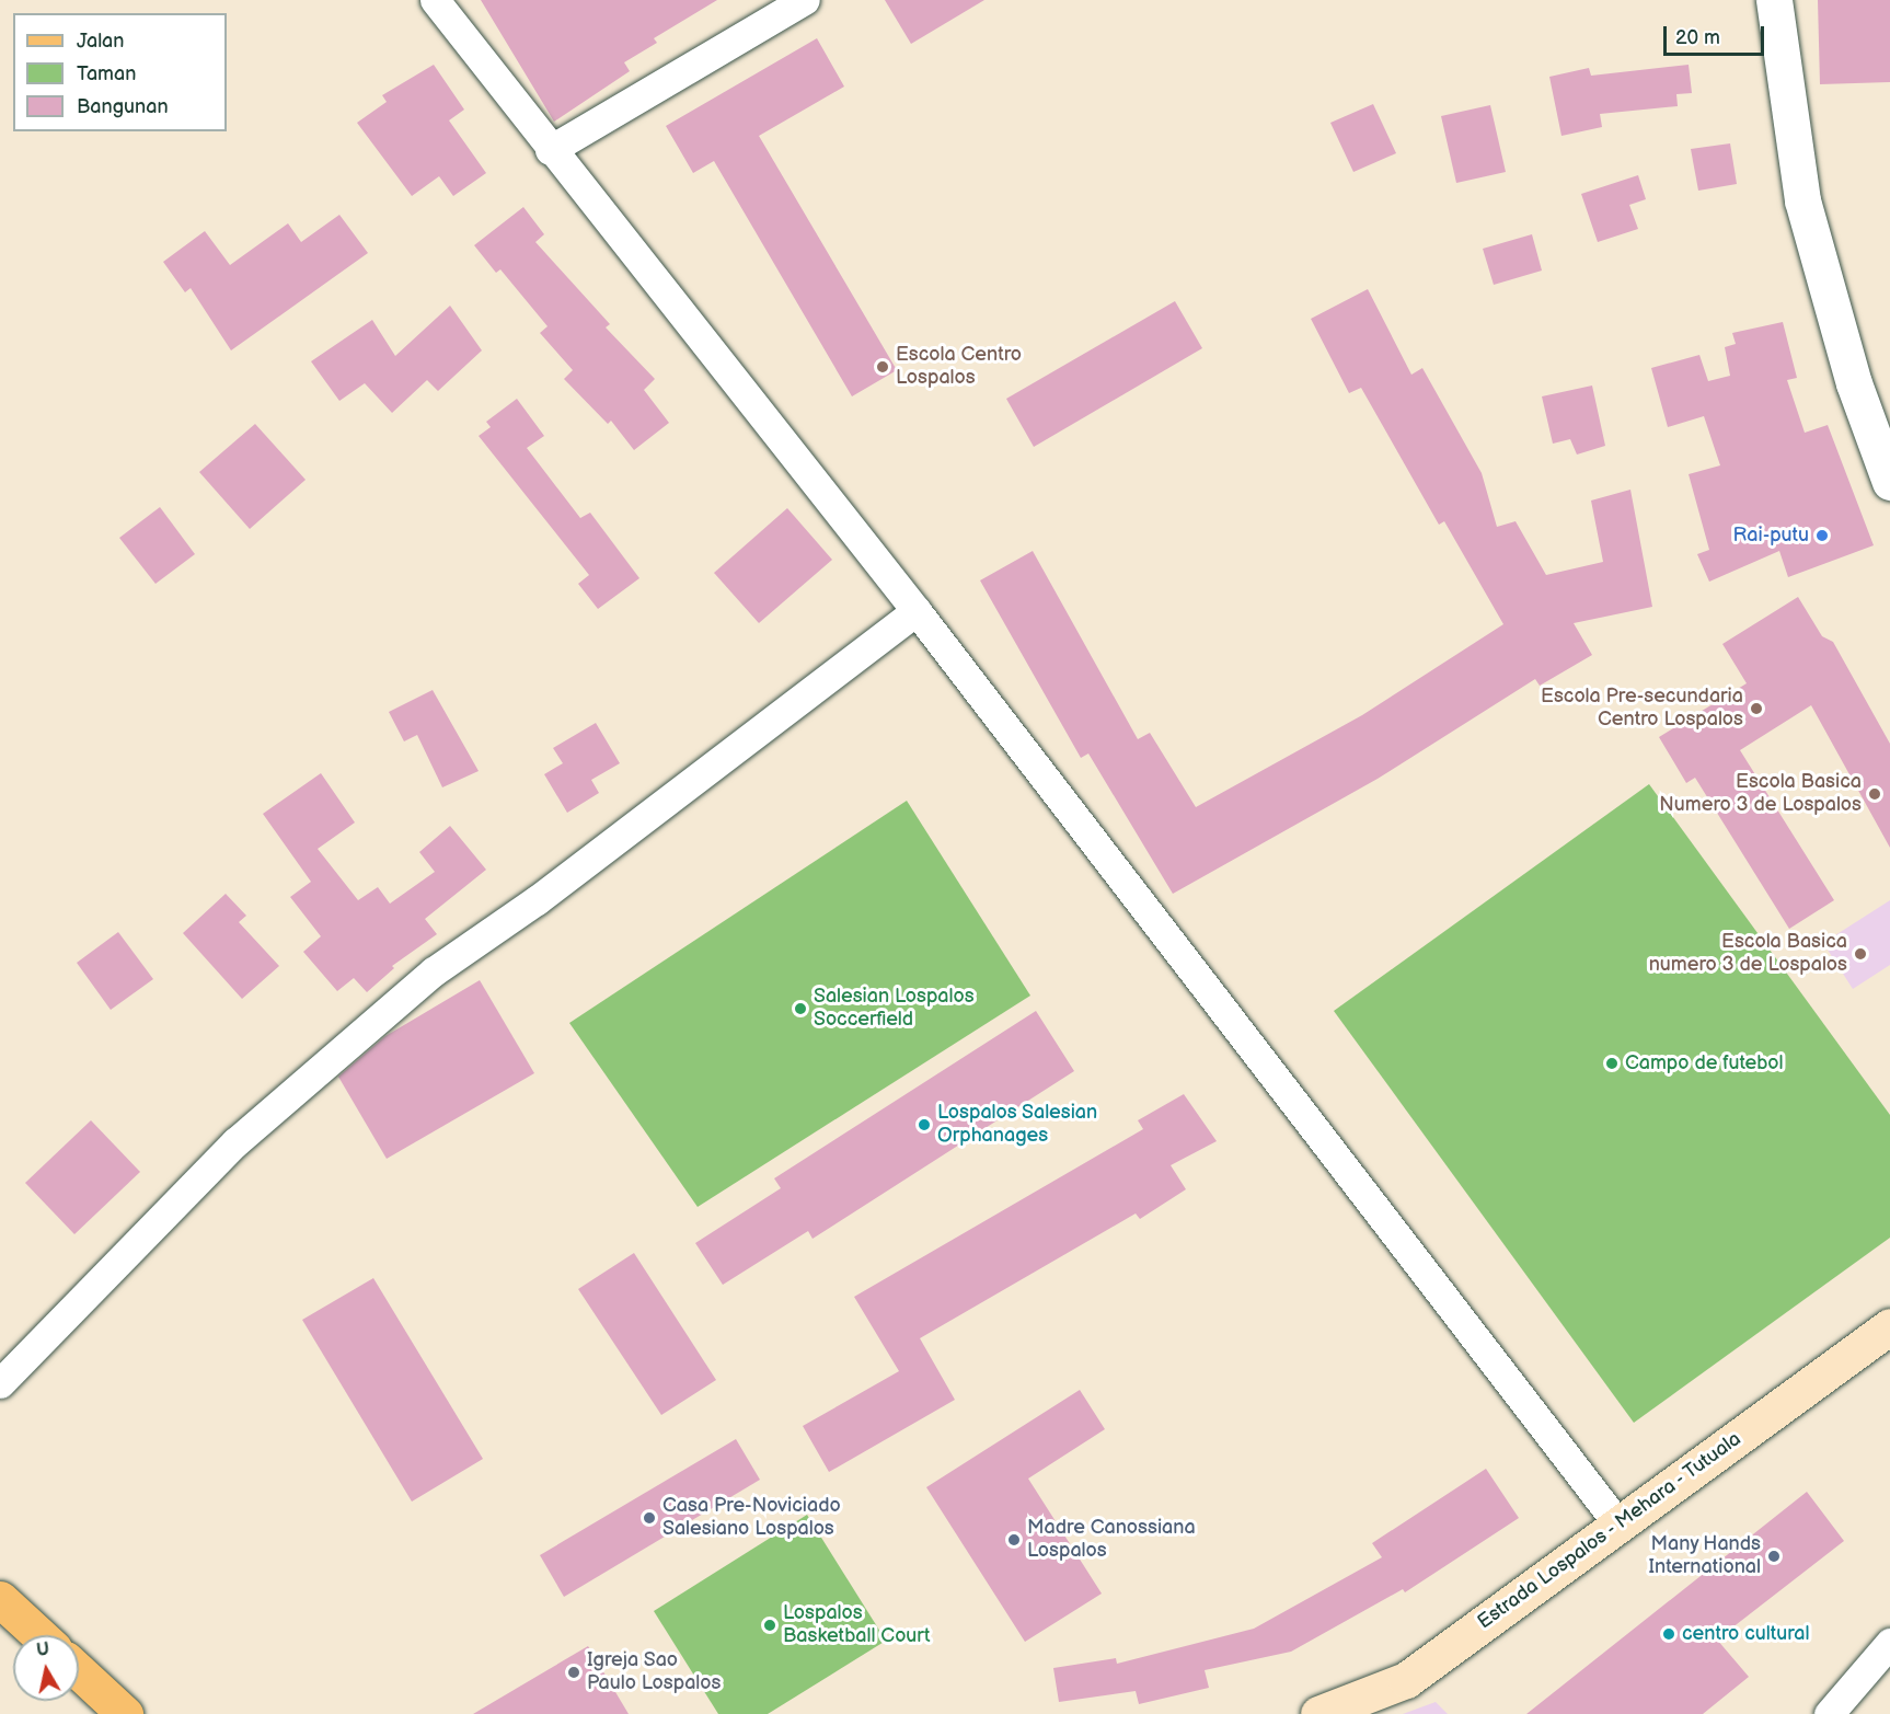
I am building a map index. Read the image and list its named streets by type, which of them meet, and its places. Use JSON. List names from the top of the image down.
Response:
{
  "streets": {
    "main road": ["Estrada Lospalos - Mehara - Tutuala"]
  },
  "places": [
    "Escola Centro Lospalos",
    "Rai-putu",
    "Escola Pre-secundaria Centro Lospalos",
    "Escola Basica Numero 3 de Lospalos",
    "Escola Basica numero 3 de Lospalos",
    "Salesian Lospalos Soccerfield",
    "Campo de futebol",
    "Lospalos Salesian Orphanages",
    "Casa Pre-Noviciado Salesiano Lospalos",
    "Madre Canossiana Lospalos",
    "Many Hands International",
    "Lospalos Basketball Court",
    "centro cultural",
    "Igreja Sao Paulo Lospalos"
  ],
  "legend": ["Jalan", "Taman", "Bangunan"],
  "scale_bar": "20 m",
  "north": "top"
}
